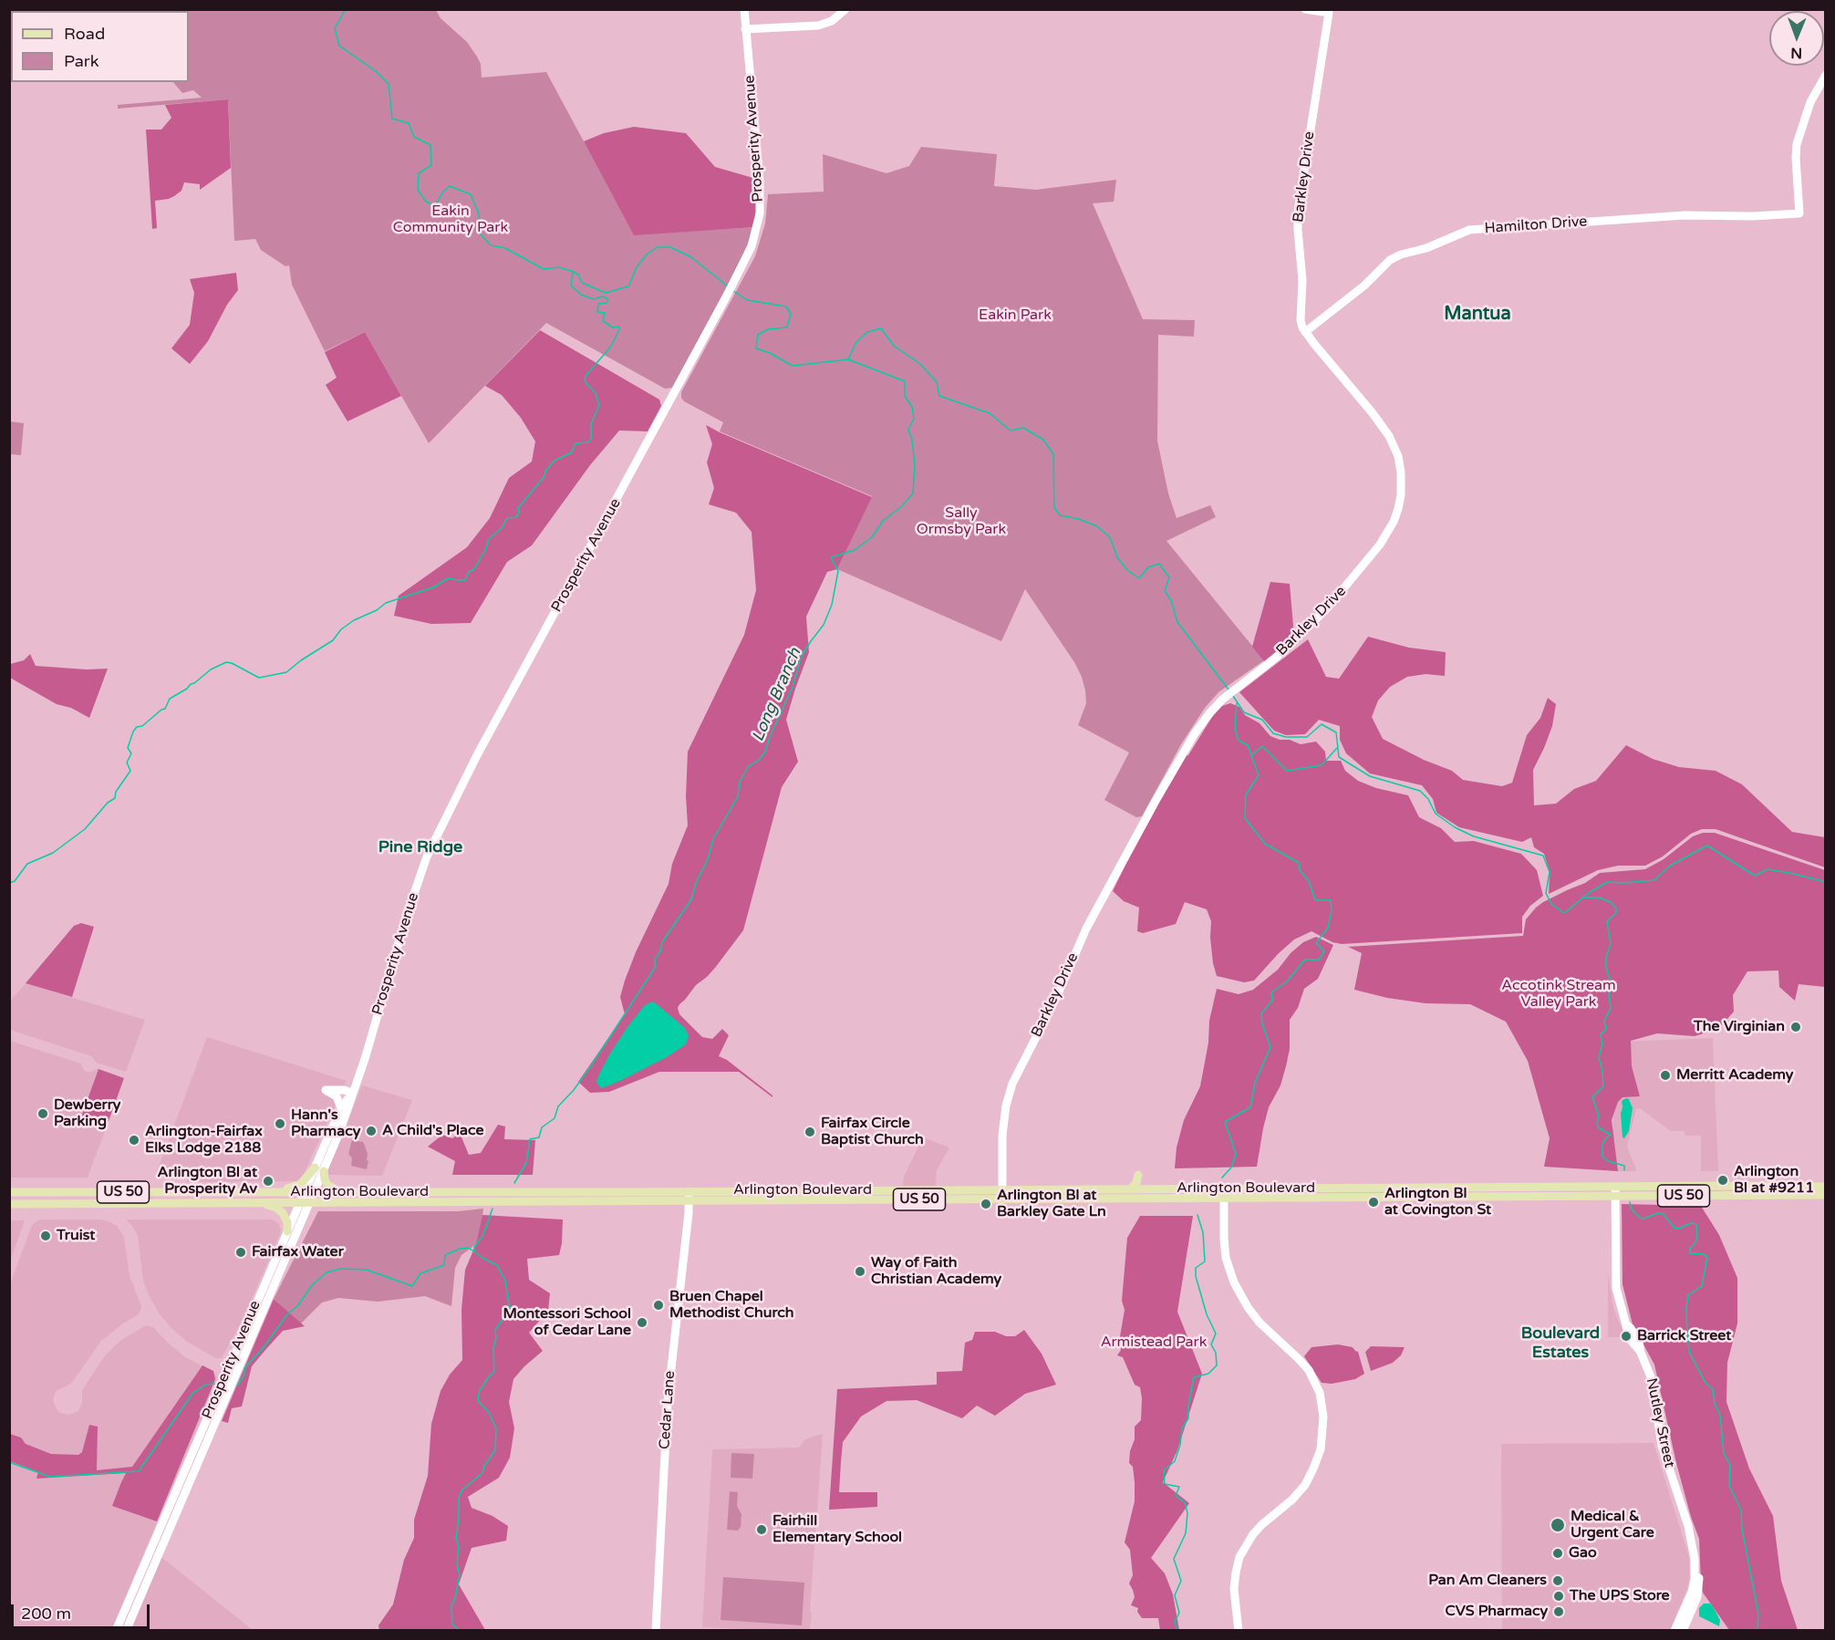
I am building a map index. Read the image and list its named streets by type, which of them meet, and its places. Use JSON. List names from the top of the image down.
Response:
{
  "streets": {
    "main road": [
      "Prosperity Avenue",
      "Barkley Drive",
      "Hamilton Drive",
      "Arlington Boulevard",
      "US 50",
      "Cedar Lane",
      "Nutley Street"
    ]
  },
  "crossings": [
    ["Prosperity Avenue", "Arlington Boulevard"],
    ["Barkley Drive", "Hamilton Drive"],
    ["Barkley Drive", "Arlington Boulevard"],
    ["Arlington Boulevard", "Cedar Lane"],
    ["Arlington Boulevard", "Nutley Street"]
  ],
  "districts": ["Mantua", "Pine Ridge", "Boulevard Estates"],
  "water": ["Long Branch"],
  "parks": [
    "Eakin Community Park",
    "Eakin Park",
    "Sally Ormsby Park",
    "Accotink Stream Valley Park",
    "Armistead Park"
  ],
  "places": [
    "The Virginian",
    "Merritt Academy",
    "Dewberry Parking",
    "Hann's Pharmacy",
    "A Child's Place",
    "Fairfax Circle Baptist Church",
    "Arlington-Fairfax Elks Lodge 2188",
    "Arlington Bl at #9211",
    "Arlington Bl at Prosperity Av",
    "Arlington Bl at Covington St",
    "Arlington Bl at Barkley Gate Ln",
    "Truist",
    "Fairfax Water",
    "Way of Faith Christian Academy",
    "Bruen Chapel Methodist Church",
    "Montessori School of Cedar Lane",
    "Barrick Street",
    "Medical & Urgent Care",
    "Fairhill Elementary School",
    "Gao",
    "Pan Am Cleaners",
    "The UPS Store",
    "CVS Pharmacy"
  ],
  "legend": ["Road", "Park"],
  "scale_bar": "200 m",
  "north": "bottom"
}
